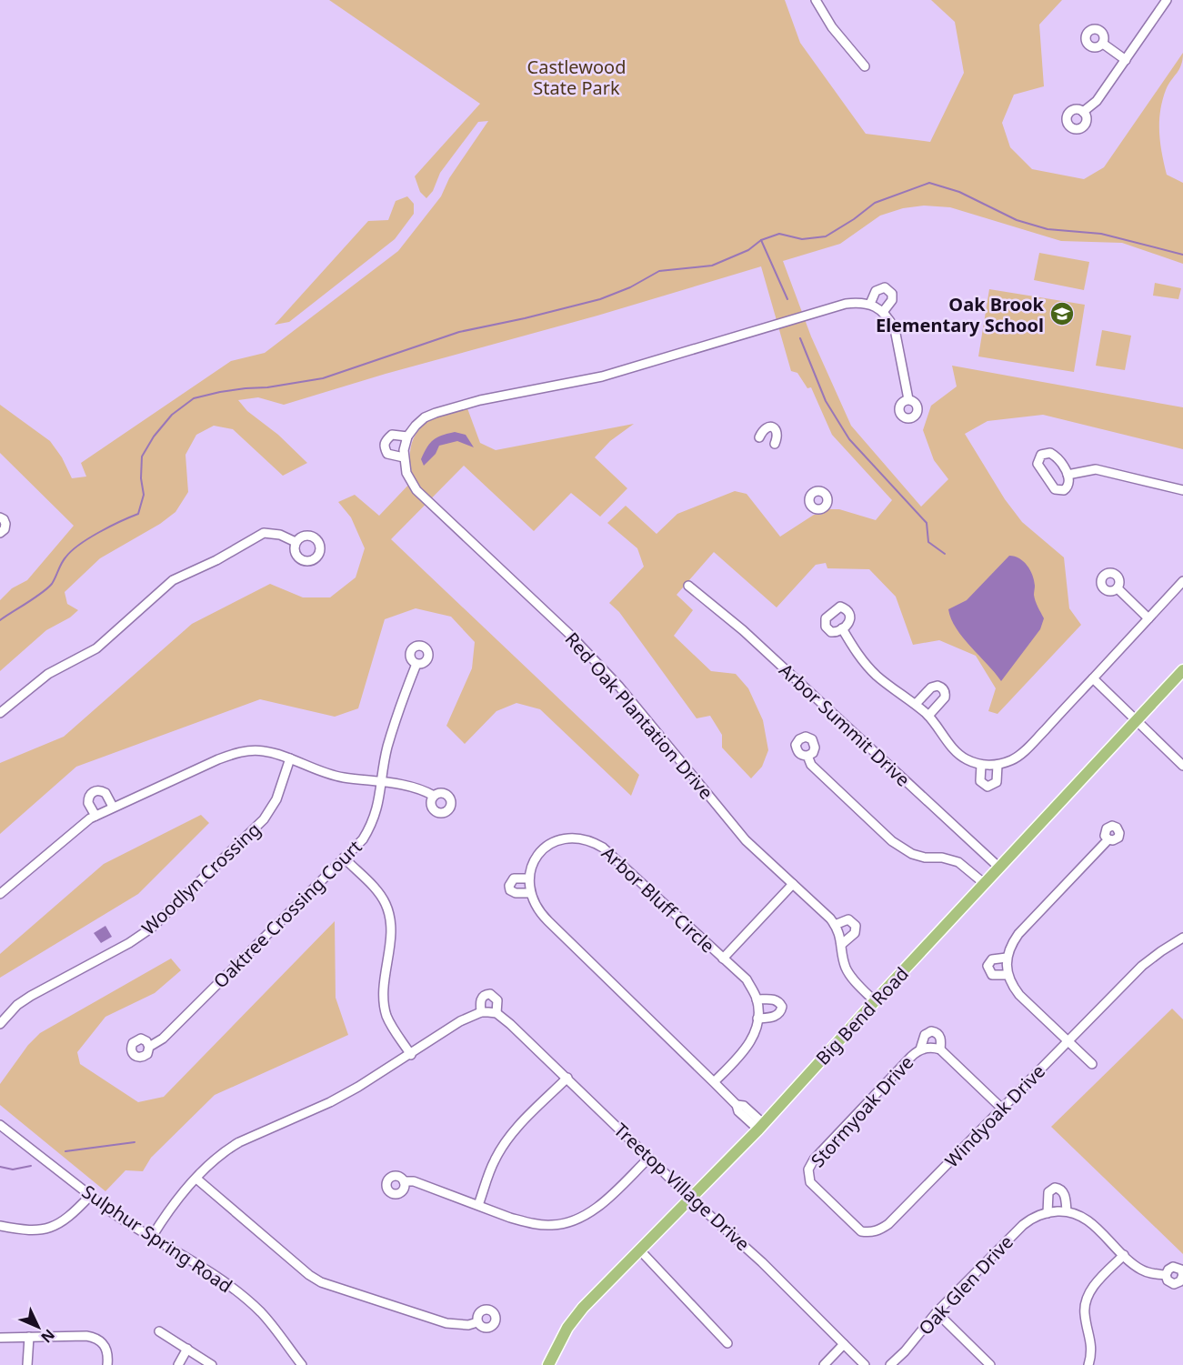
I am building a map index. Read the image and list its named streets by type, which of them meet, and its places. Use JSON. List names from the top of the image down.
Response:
{
  "streets": {
    "main road": ["Big Bend Road"],
    "street": [
      "Red Oak Plantation Drive",
      "Arbor Summit Drive",
      "Woodlyn Crossing",
      "Arbor Bluff Circle",
      "Oaktree Crossing Court",
      "Stormyoak Drive",
      "Windyoak Drive",
      "Treetop Village Drive",
      "Sulphur Spring Road",
      "Oak Glen Drive"
    ]
  },
  "crossings": [
    ["Red Oak Plantation Drive", "Big Bend Road"],
    ["Arbor Summit Drive", "Big Bend Road"],
    ["Arbor Bluff Circle", "Big Bend Road"],
    ["Big Bend Road", "Treetop Village Drive"],
    ["Stormyoak Drive", "Windyoak Drive"]
  ],
  "parks": ["Castlewood State Park"],
  "places": {
    "school or university": ["Oak Brook Elementary School"]
  },
  "north": "bottom right"
}
